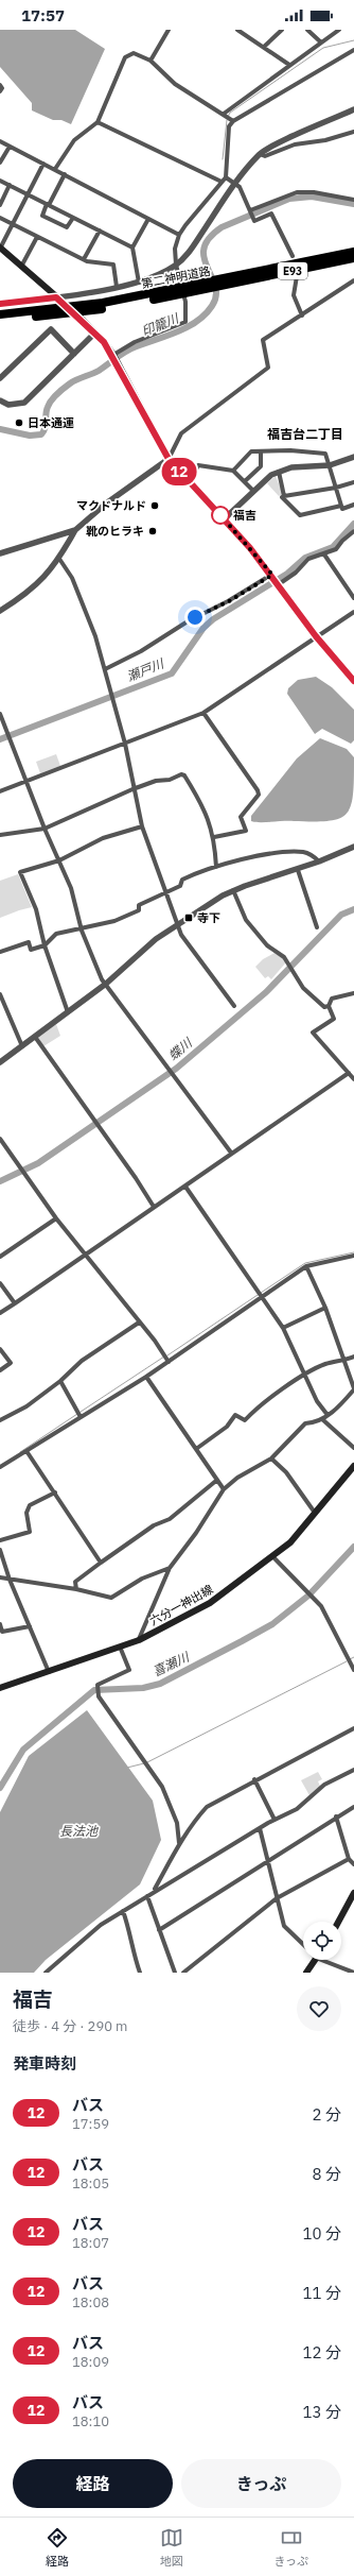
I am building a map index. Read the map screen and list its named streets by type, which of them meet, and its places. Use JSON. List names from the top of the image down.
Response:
{
  "streets": {
    "highway": ["E93", "第二神明道路"],
    "main road": ["六分一神出線"]
  },
  "districts": ["福吉台二丁目"],
  "water": [
    "印籠川",
    "瀬戸川",
    "蝶川",
    "喜瀬川",
    "長法池"
  ],
  "places": {
    "other": [
      "日本通運",
      "マクドナルド",
      "福吉",
      "靴のヒラキ"
    ],
    "transit": ["寺下"]
  },
  "lines": ["bus line 12"],
  "page": {
    "status": "17:57",
    "on_map": "12",
    "heading": [
      ["福吉", "徒歩 · 4 分 · 290 m"],
      "発車時刻"
    ],
    "list": [
      {
        "mark": "12",
        "name": "バス",
        "note": "17:59",
        "value": "2 分"
      },
      {
        "mark": "12",
        "name": "バス",
        "note": "18:05",
        "value": "8 分"
      },
      {
        "mark": "12",
        "name": "バス",
        "note": "18:07",
        "value": "10 分"
      },
      {
        "mark": "12",
        "name": "バス",
        "note": "18:08",
        "value": "11 分"
      },
      {
        "mark": "12",
        "name": "バス",
        "note": "18:09",
        "value": "12 分"
      },
      {
        "mark": "12",
        "name": "バス",
        "note": "18:10",
        "value": "13 分"
      }
    ],
    "buttons": ["経路", "きっぷ"],
    "tabs": ["経路", "地図", "きっぷ"]
  }
}
